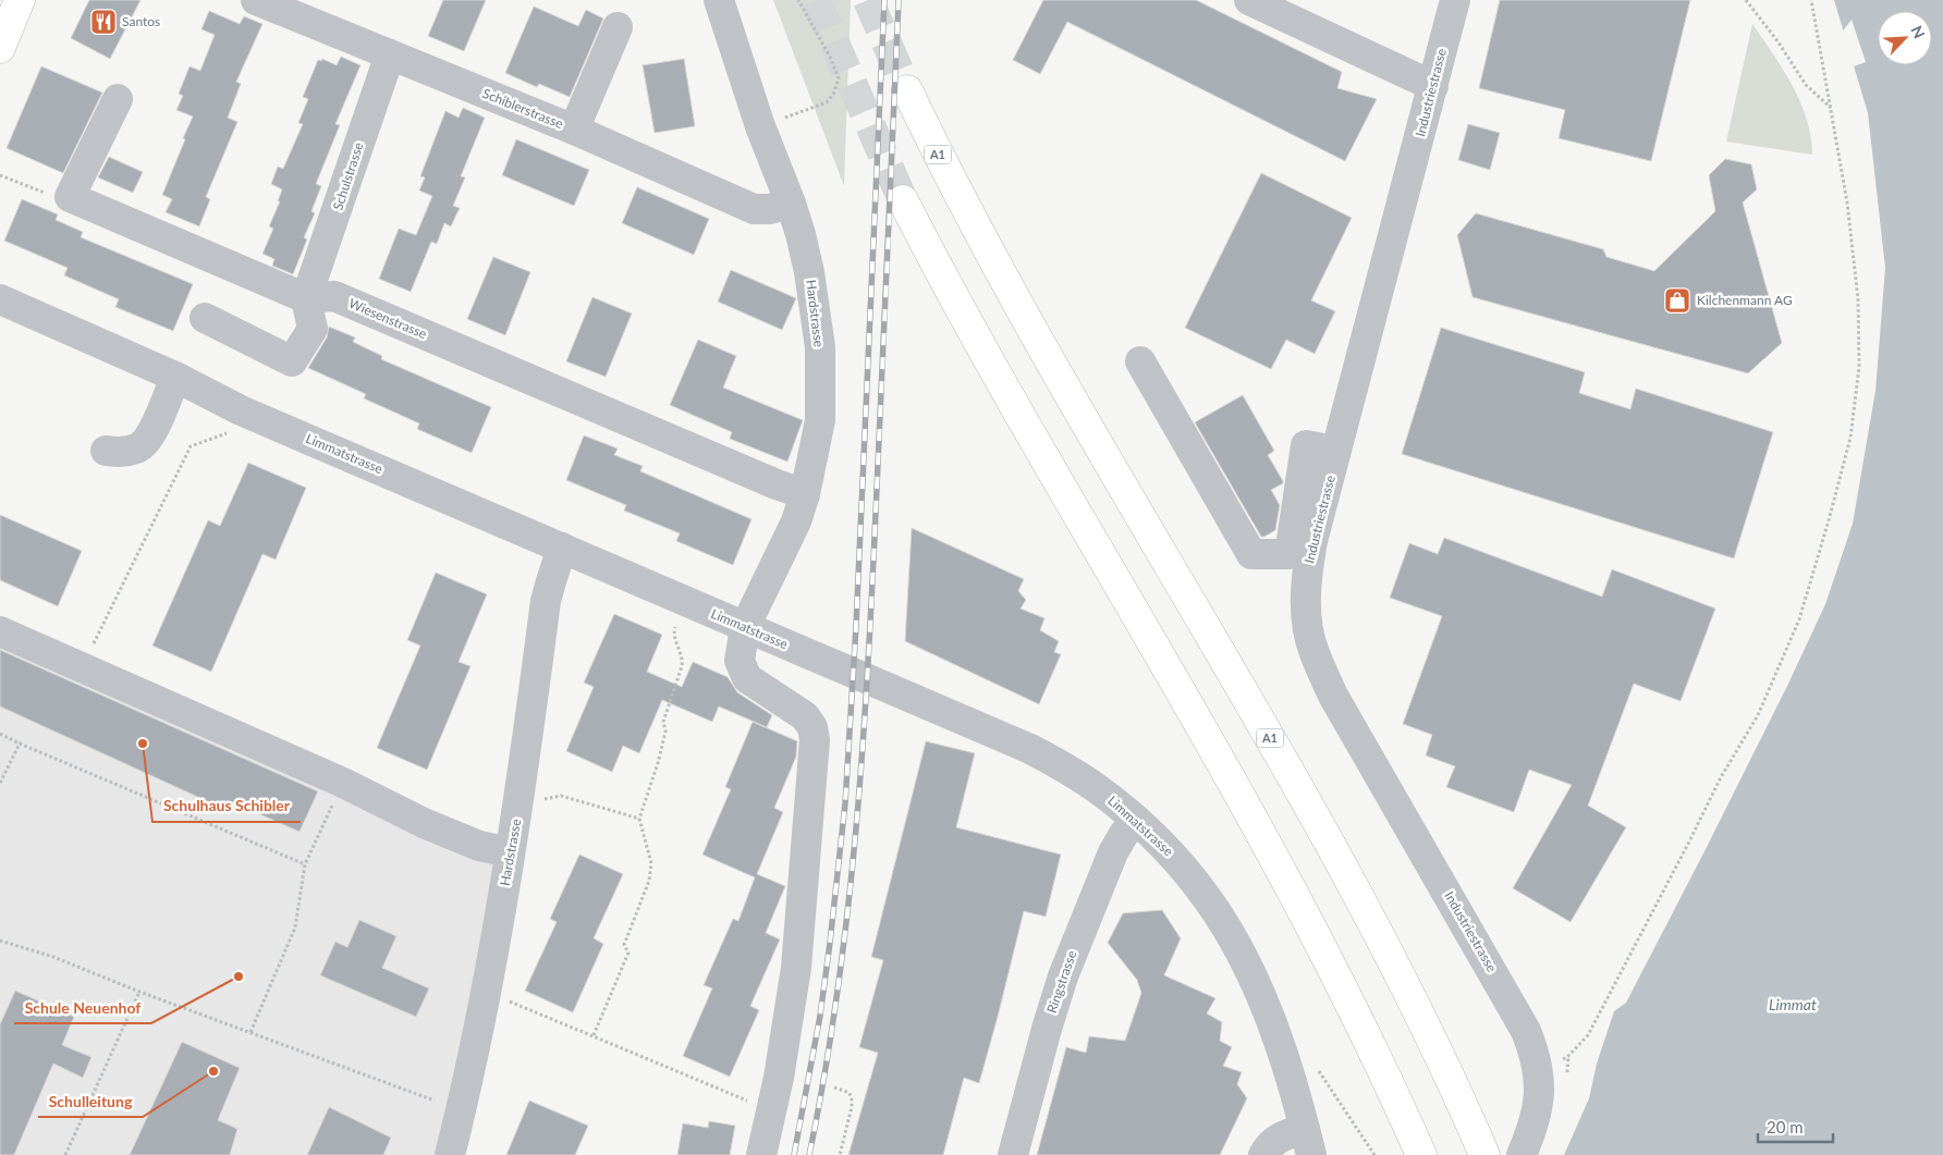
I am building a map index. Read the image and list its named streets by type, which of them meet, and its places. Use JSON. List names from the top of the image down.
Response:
{
  "streets": {
    "main road": ["A1"],
    "street": [
      "Industriestrasse",
      "Schiblerstrasse",
      "Schulstrasse",
      "Hardstrasse",
      "Wiesenstrasse",
      "Limmatstrasse",
      "Ringstrasse"
    ]
  },
  "crossings": [
    ["Schiblerstrasse", "Schulstrasse"],
    ["Schiblerstrasse", "Hardstrasse"],
    ["Schulstrasse", "Wiesenstrasse"],
    ["Hardstrasse", "Wiesenstrasse"],
    ["Hardstrasse", "Limmatstrasse"],
    ["Limmatstrasse", "Ringstrasse"]
  ],
  "water": ["Limmat"],
  "places": {
    "restaurant": ["Santos"],
    "shop": ["Kilchenmann AG"],
    "other": ["Schulhaus Schibler", "Schule Neuenhof", "Schulleitung"]
  },
  "scale_bar": "20 m",
  "north": "top right"
}
